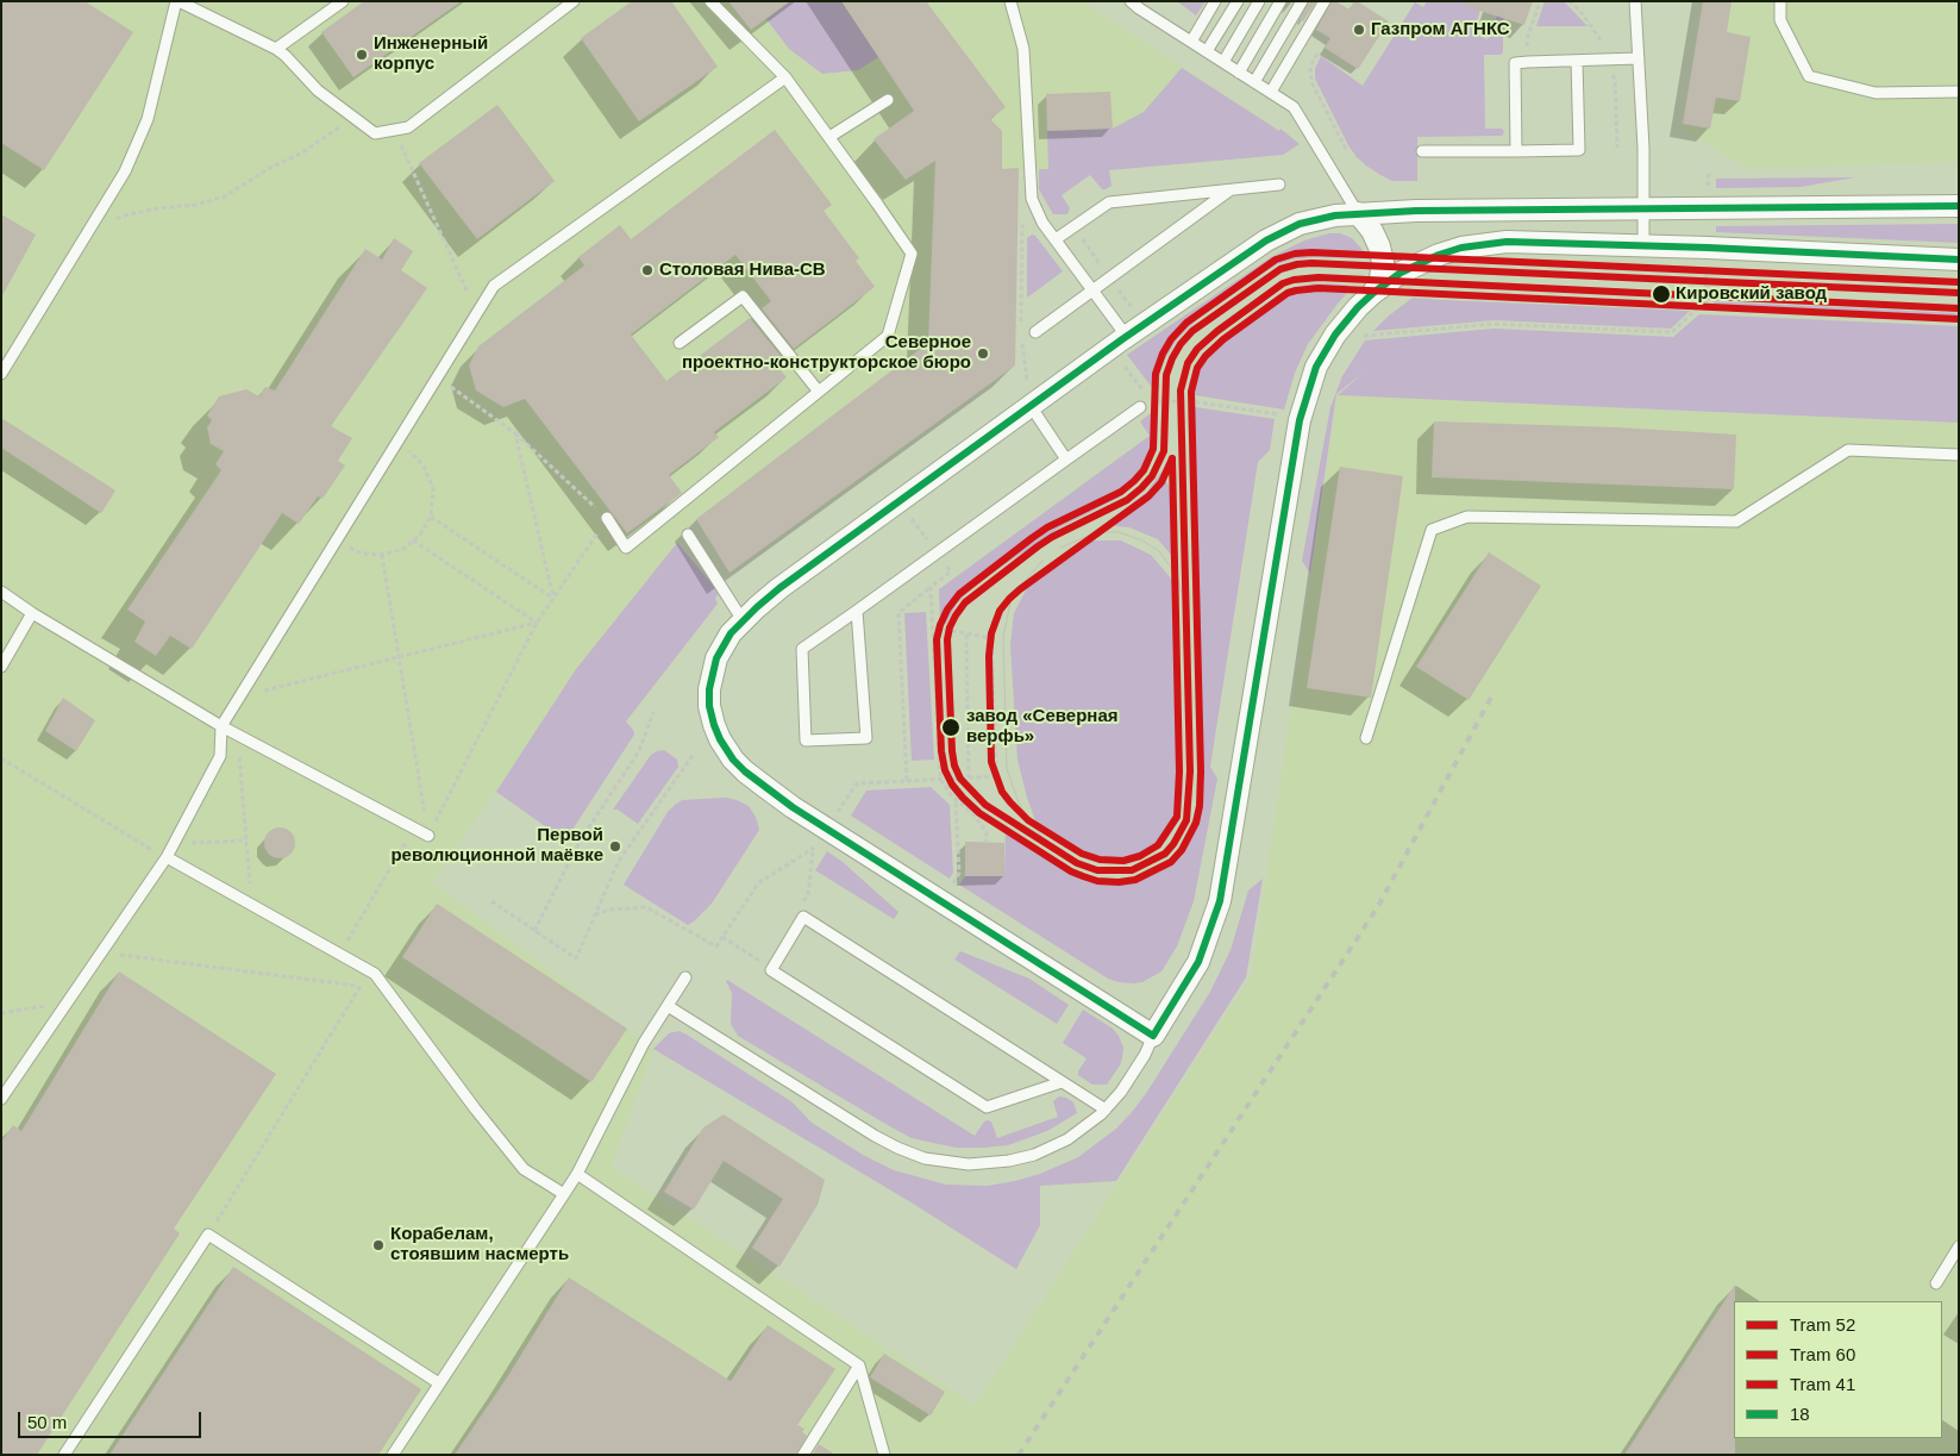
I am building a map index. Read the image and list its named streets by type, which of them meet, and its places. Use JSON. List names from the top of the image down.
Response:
{
  "places": [
    "Газпром АГНКС",
    "Инженерный корпус",
    "Столовая Нива-СВ",
    "Кировский завод",
    "Северное проектно-конструкторское бюро",
    "завод «Северная верфь»",
    "Первой революционной маёвке",
    "Корабелам, стоявшим насмерть"
  ],
  "lines": [
    "transit line 18",
    "tram line 60",
    "tram line 52",
    "tram line 41"
  ],
  "legend": [
    "Tram 52",
    "Tram 60",
    "Tram 41",
    "18"
  ],
  "scale_bar": "50 m"
}
